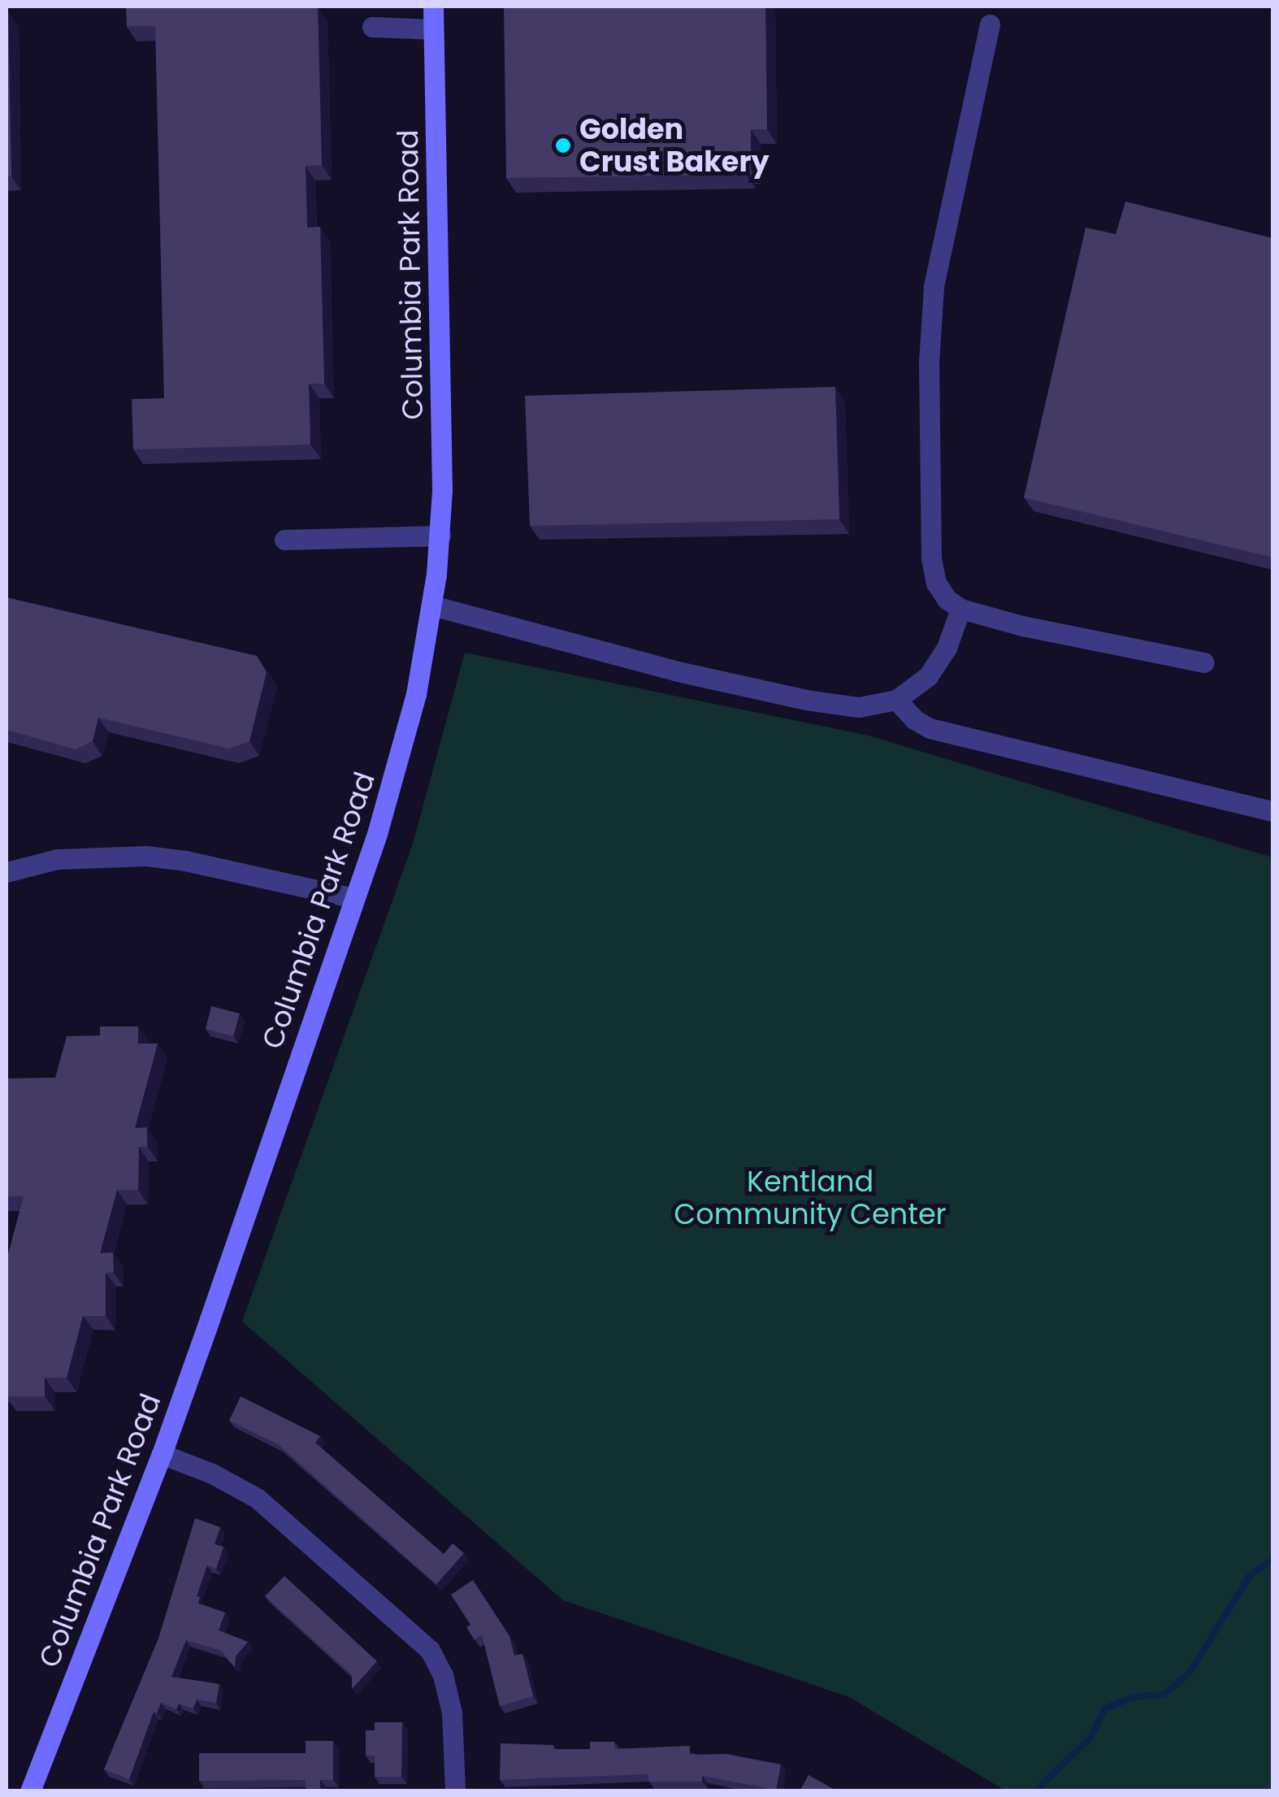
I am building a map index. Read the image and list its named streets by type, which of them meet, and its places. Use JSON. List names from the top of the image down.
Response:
{
  "streets": {
    "street": ["Columbia Park Road"]
  },
  "parks": ["Kentland Community Center"],
  "places": ["Golden Crust Bakery"]
}
